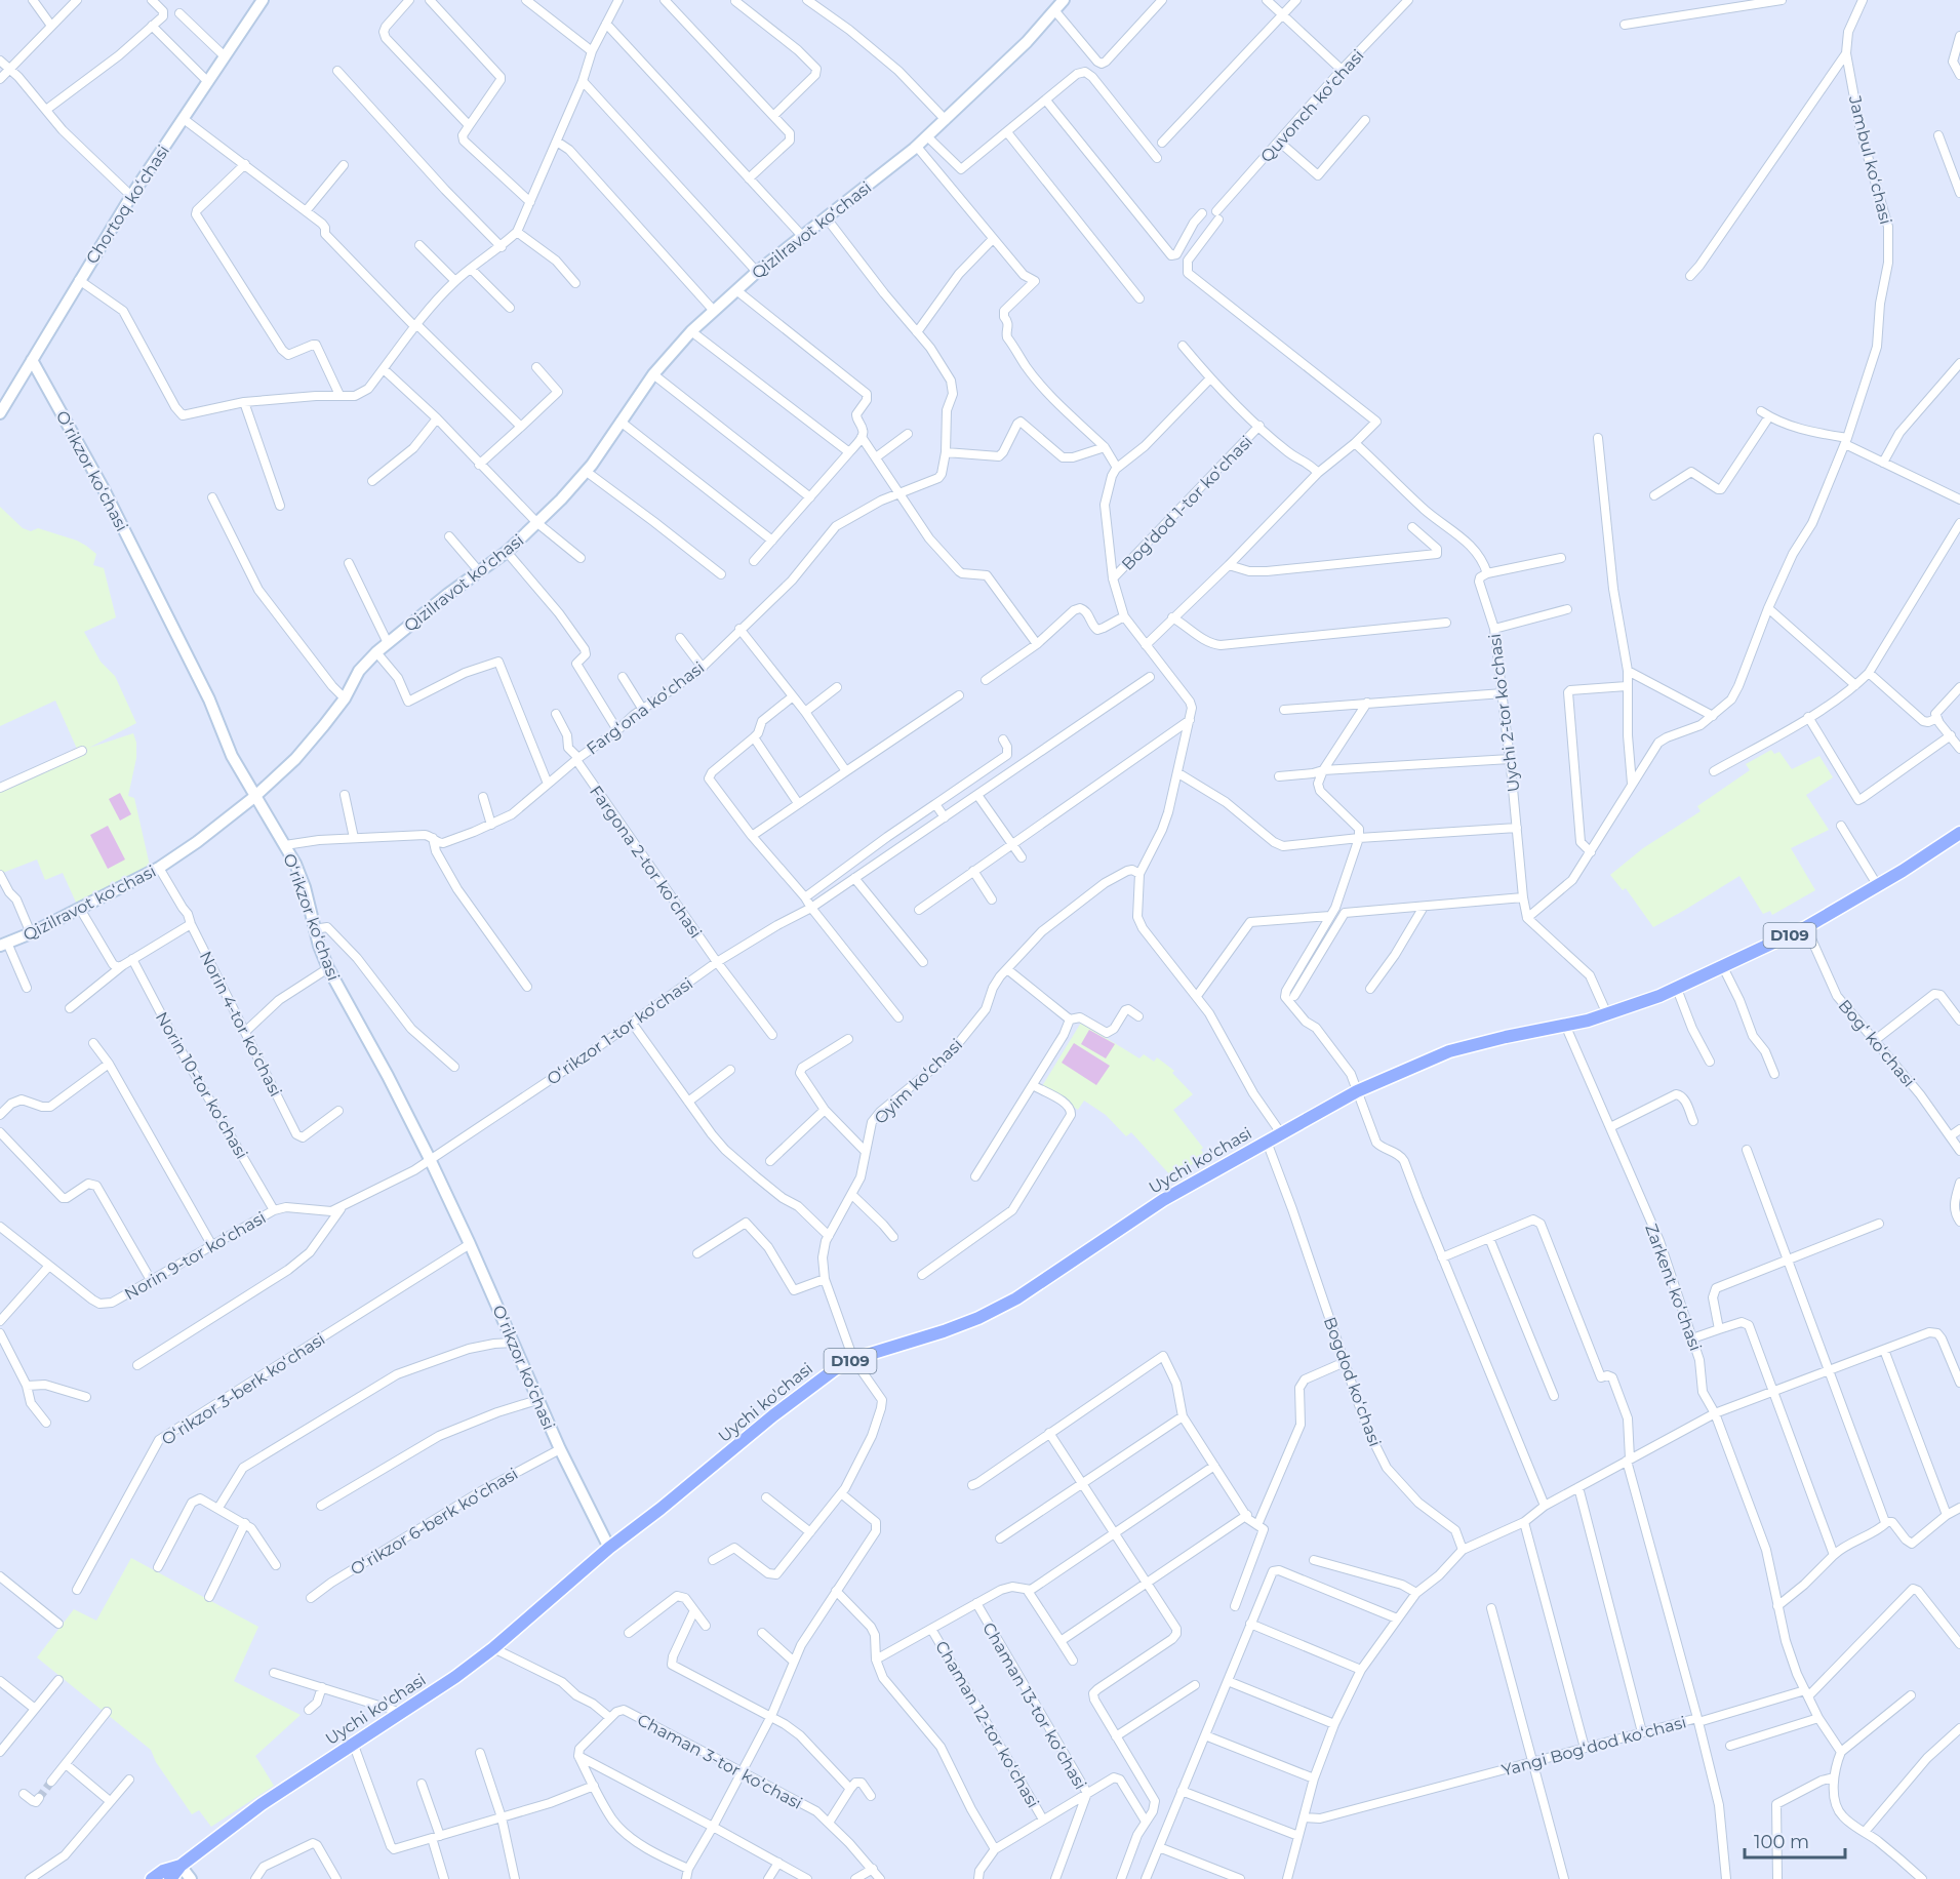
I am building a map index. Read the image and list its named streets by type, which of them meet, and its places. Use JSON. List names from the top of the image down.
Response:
{
  "streets": {
    "main road": [
      "Chortoq koʻchasi",
      "Qizilravot koʻchasi",
      "Oʻrikzor koʻchasi",
      "D109",
      "Uychi ko'chasi"
    ],
    "street": [
      "Quvonch koʻchasi",
      "Jambul koʻchasi",
      "Bog'dod 1-tor koʻchasi",
      "Fargʻona koʻchasi",
      "Uychi 2-tor koʻchasi",
      "Fargona 2-tor koʻchasi",
      "Norin 4-tor koʻchasi",
      "Oʻrikzor 1-tor koʻchasi",
      "Bogʻ koʻchasi",
      "Oyim koʻchasi",
      "Norin 10-tor koʻchasi",
      "Norin 9-tor koʻchasi",
      "Zarkent koʻchasi",
      "Bogdod koʻchasi",
      "Oʻrikzor 3-berk koʻchasi",
      "Oʻrikzor 6-berk koʻchasi",
      "Chaman 13-tor koʻchasi",
      "Chaman 12-tor koʻchasi",
      "Yangi Bogʻdod koʻchasi",
      "Chaman 3-tor koʻchasi"
    ]
  },
  "crossings": [
    ["Jambul koʻchasi", "Uychi 2-tor koʻchasi"],
    ["Chortoq koʻchasi", "Oʻrikzor koʻchasi"],
    ["Qizilravot koʻchasi", "Oʻrikzor koʻchasi"],
    ["Qizilravot koʻchasi", "Norin 4-tor koʻchasi"],
    ["Oʻrikzor koʻchasi", "Fargʻona koʻchasi"],
    ["Oʻrikzor koʻchasi", "Oʻrikzor 1-tor koʻchasi"],
    ["Oʻrikzor koʻchasi", "Uychi ko'chasi"],
    ["Oʻrikzor koʻchasi", "Oʻrikzor 3-berk koʻchasi"],
    ["Oʻrikzor koʻchasi", "Oʻrikzor 6-berk koʻchasi"],
    ["Fargʻona koʻchasi", "Fargona 2-tor koʻchasi"],
    ["Fargona 2-tor koʻchasi", "Oʻrikzor 1-tor koʻchasi"],
    ["D109", "Bogʻ koʻchasi"],
    ["D109", "Uychi ko'chasi"],
    ["Oʻrikzor 1-tor koʻchasi", "Norin 9-tor koʻchasi"],
    ["Oyim koʻchasi", "Uychi ko'chasi"],
    ["Norin 10-tor koʻchasi", "Norin 9-tor koʻchasi"],
    ["Uychi ko'chasi", "Zarkent koʻchasi"],
    ["Uychi ko'chasi", "Bogdod koʻchasi"]
  ],
  "scale_bar": "100 m"
}
